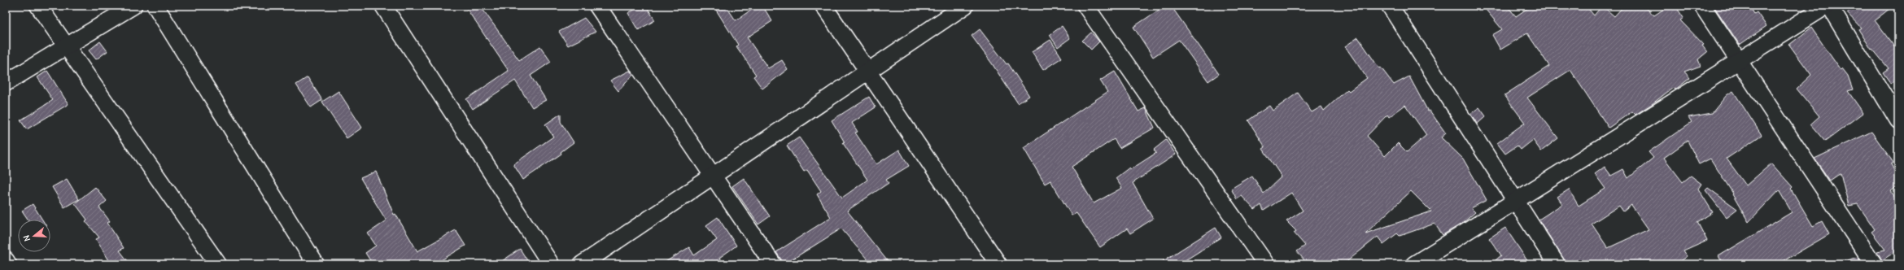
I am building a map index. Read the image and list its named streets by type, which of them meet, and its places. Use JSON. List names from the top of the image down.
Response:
{
  "north": "left"
}
